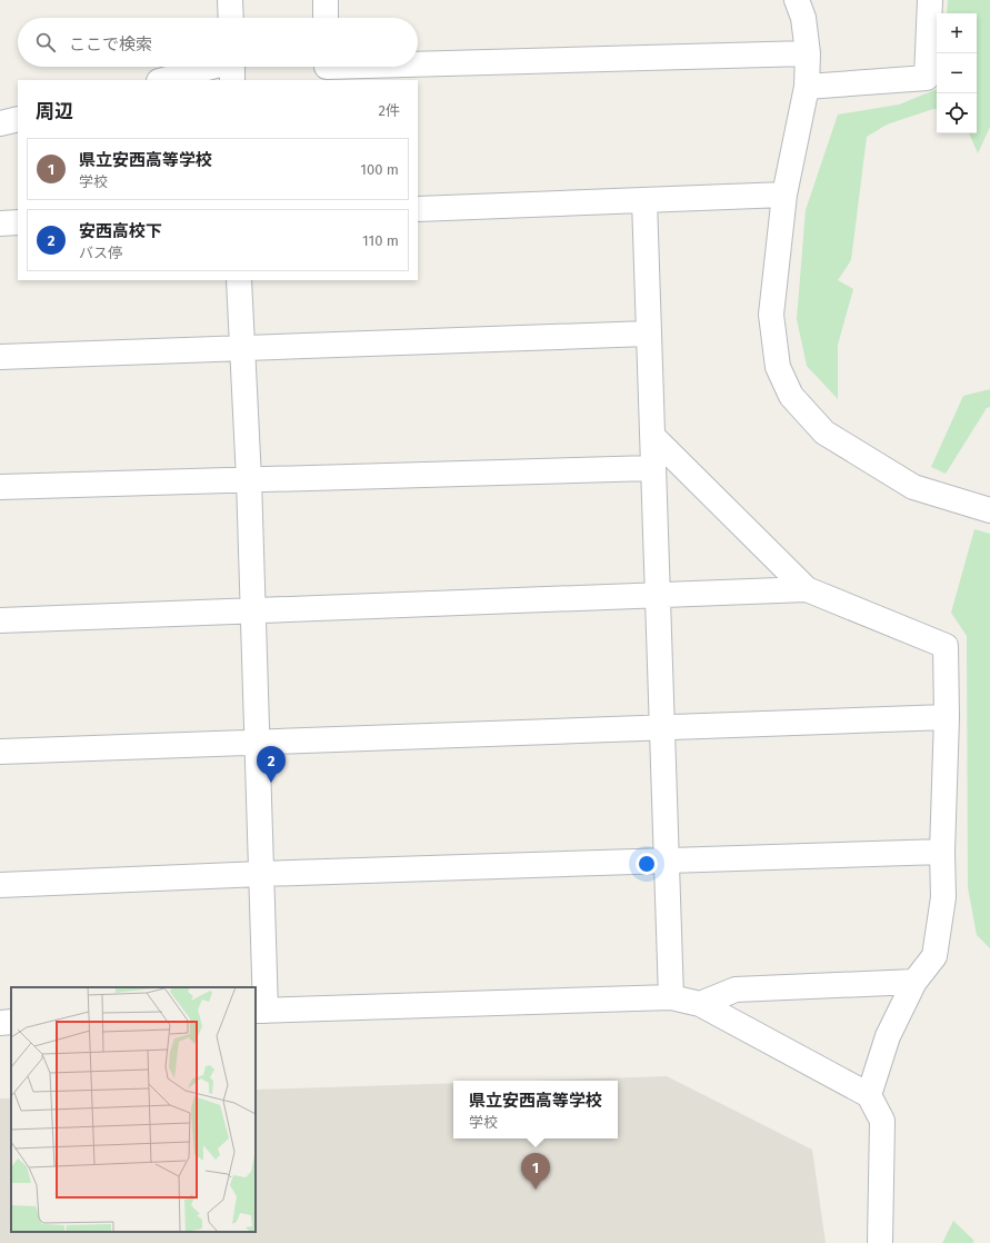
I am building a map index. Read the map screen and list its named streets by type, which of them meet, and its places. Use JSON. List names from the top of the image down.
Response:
{
  "page": {
    "map_buttons": ["+", "−"],
    "search": "ここで検索",
    "heading": ["周辺", "2件"],
    "list": [
      {
        "mark": "1",
        "name": "県立安西高等学校",
        "note": "学校",
        "value": "100 m"
      },
      {
        "mark": "2",
        "name": "安西高校下",
        "note": "バス停",
        "value": "110 m"
      }
    ],
    "pins": ["2", "1"],
    "popup": ["県立安西高等学校", "学校"]
  }
}
